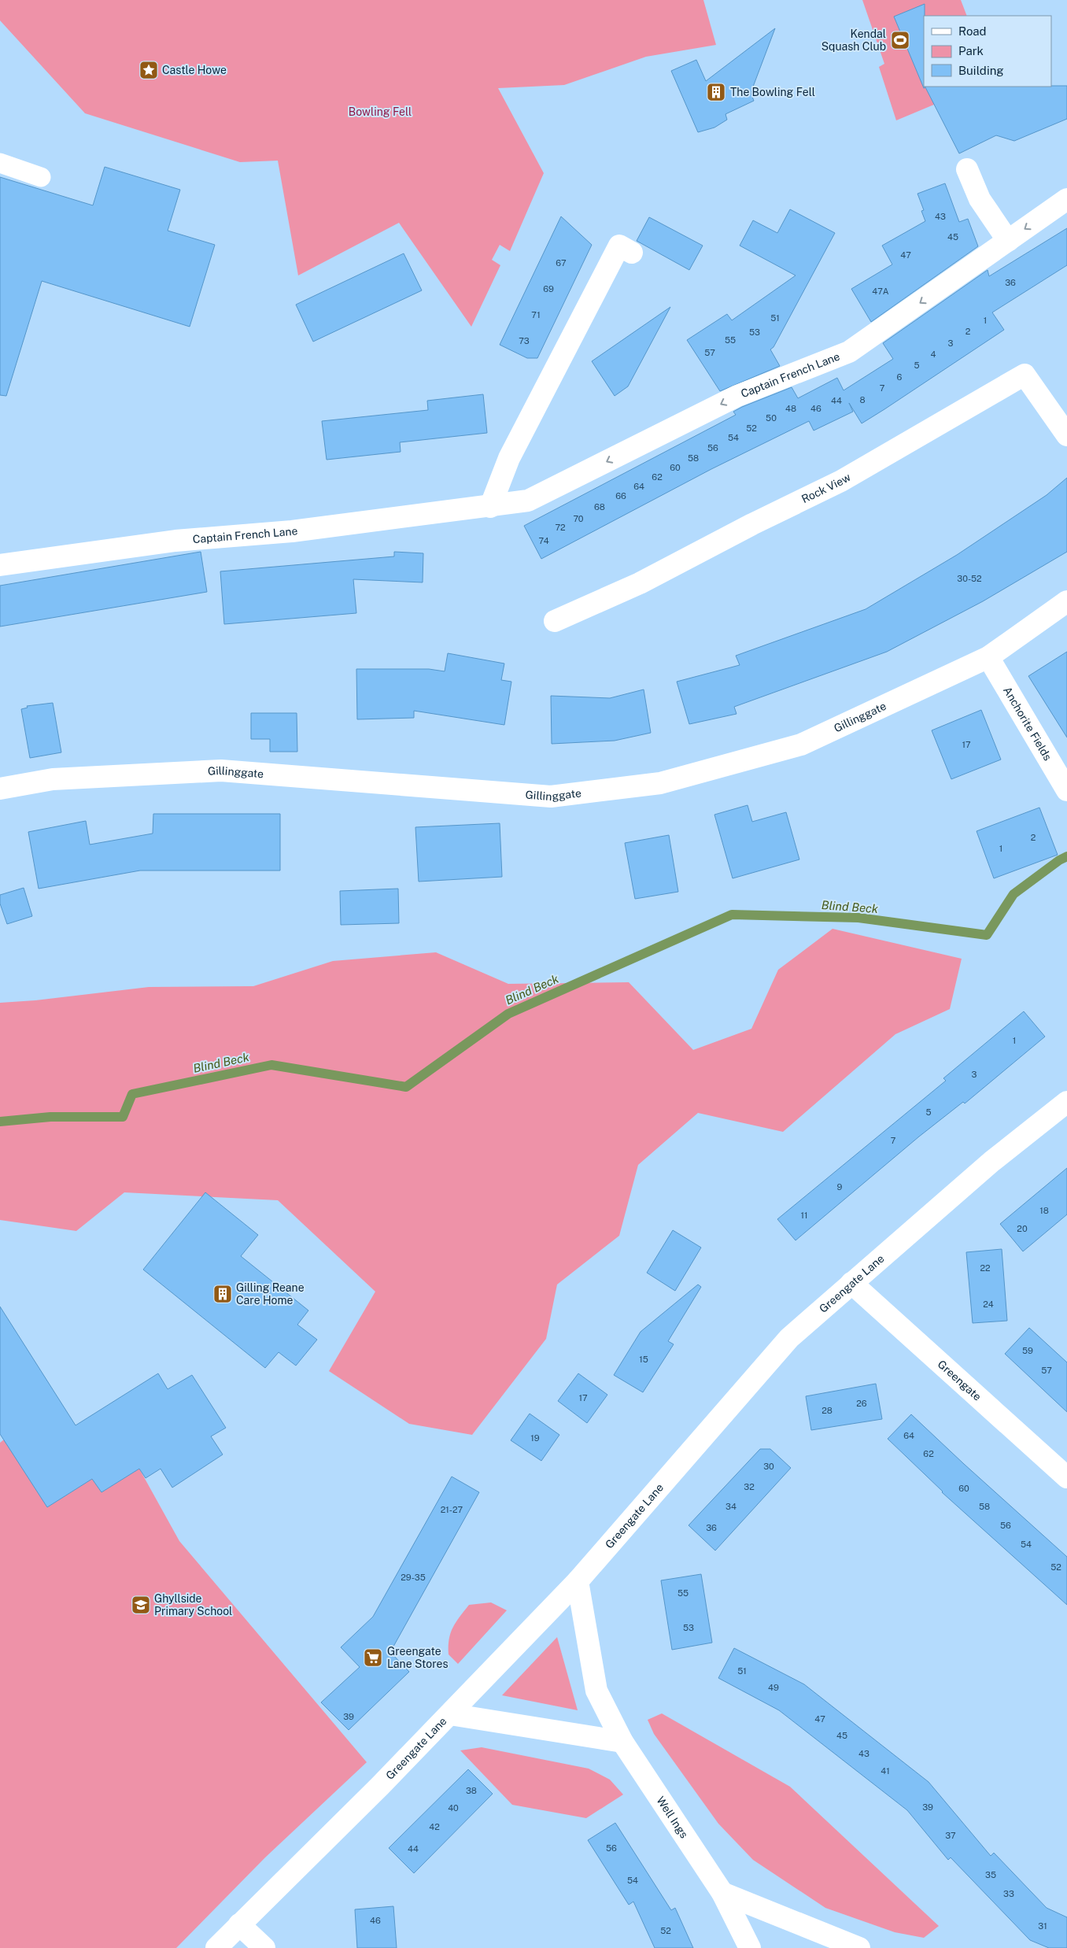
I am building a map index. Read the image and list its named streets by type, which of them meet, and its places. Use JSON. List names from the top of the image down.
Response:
{
  "streets": {
    "street": [
      "Captain French Lane",
      "Rock View",
      "Gillinggate",
      "Anchorite Fields",
      "Greengate Lane",
      "Greengate",
      "Well Ings"
    ]
  },
  "crossings": [
    ["Gillinggate", "Anchorite Fields"],
    ["Greengate Lane", "Greengate"],
    ["Greengate Lane", "Well Ings"]
  ],
  "one_way": ["Captain French Lane"],
  "water": ["Blind Beck"],
  "parks": ["Bowling Fell"],
  "places": {
    "sports": ["Kendal Squash Club"],
    "place": ["Castle Howe"],
    "building": ["The Bowling Fell", "Gilling Reane Care Home"],
    "school or university": ["Ghyllside Primary School"],
    "supermarket": ["Greengate Lane Stores"]
  },
  "house_numbers": [
    "43",
    "45",
    "47",
    "67",
    "36",
    "69",
    "47A",
    "71",
    "51",
    "1",
    "2",
    "53",
    "55",
    "73",
    "3",
    "57",
    "4",
    "5",
    "6",
    "7",
    "8",
    "44",
    "48",
    "46",
    "50",
    "52",
    "54",
    "56",
    "58",
    "60",
    "62",
    "64",
    "66",
    "68",
    "70",
    "72",
    "74",
    "30-52",
    "17",
    "2",
    "1",
    "1",
    "3",
    "5",
    "7",
    "9",
    "18",
    "11",
    "20",
    "22",
    "24",
    "59",
    "15",
    "57",
    "17",
    "26",
    "28",
    "64",
    "19",
    "62",
    "30",
    "32",
    "60",
    "34",
    "58",
    "21-27",
    "56",
    "36",
    "54",
    "52",
    "29-35",
    "55",
    "53",
    "51",
    "49",
    "39",
    "47",
    "45",
    "43",
    "41",
    "38",
    "39",
    "40",
    "42",
    "37",
    "56",
    "44",
    "35",
    "54",
    "33",
    "46",
    "31",
    "52"
  ],
  "legend": ["Road", "Park", "Building"]
}
